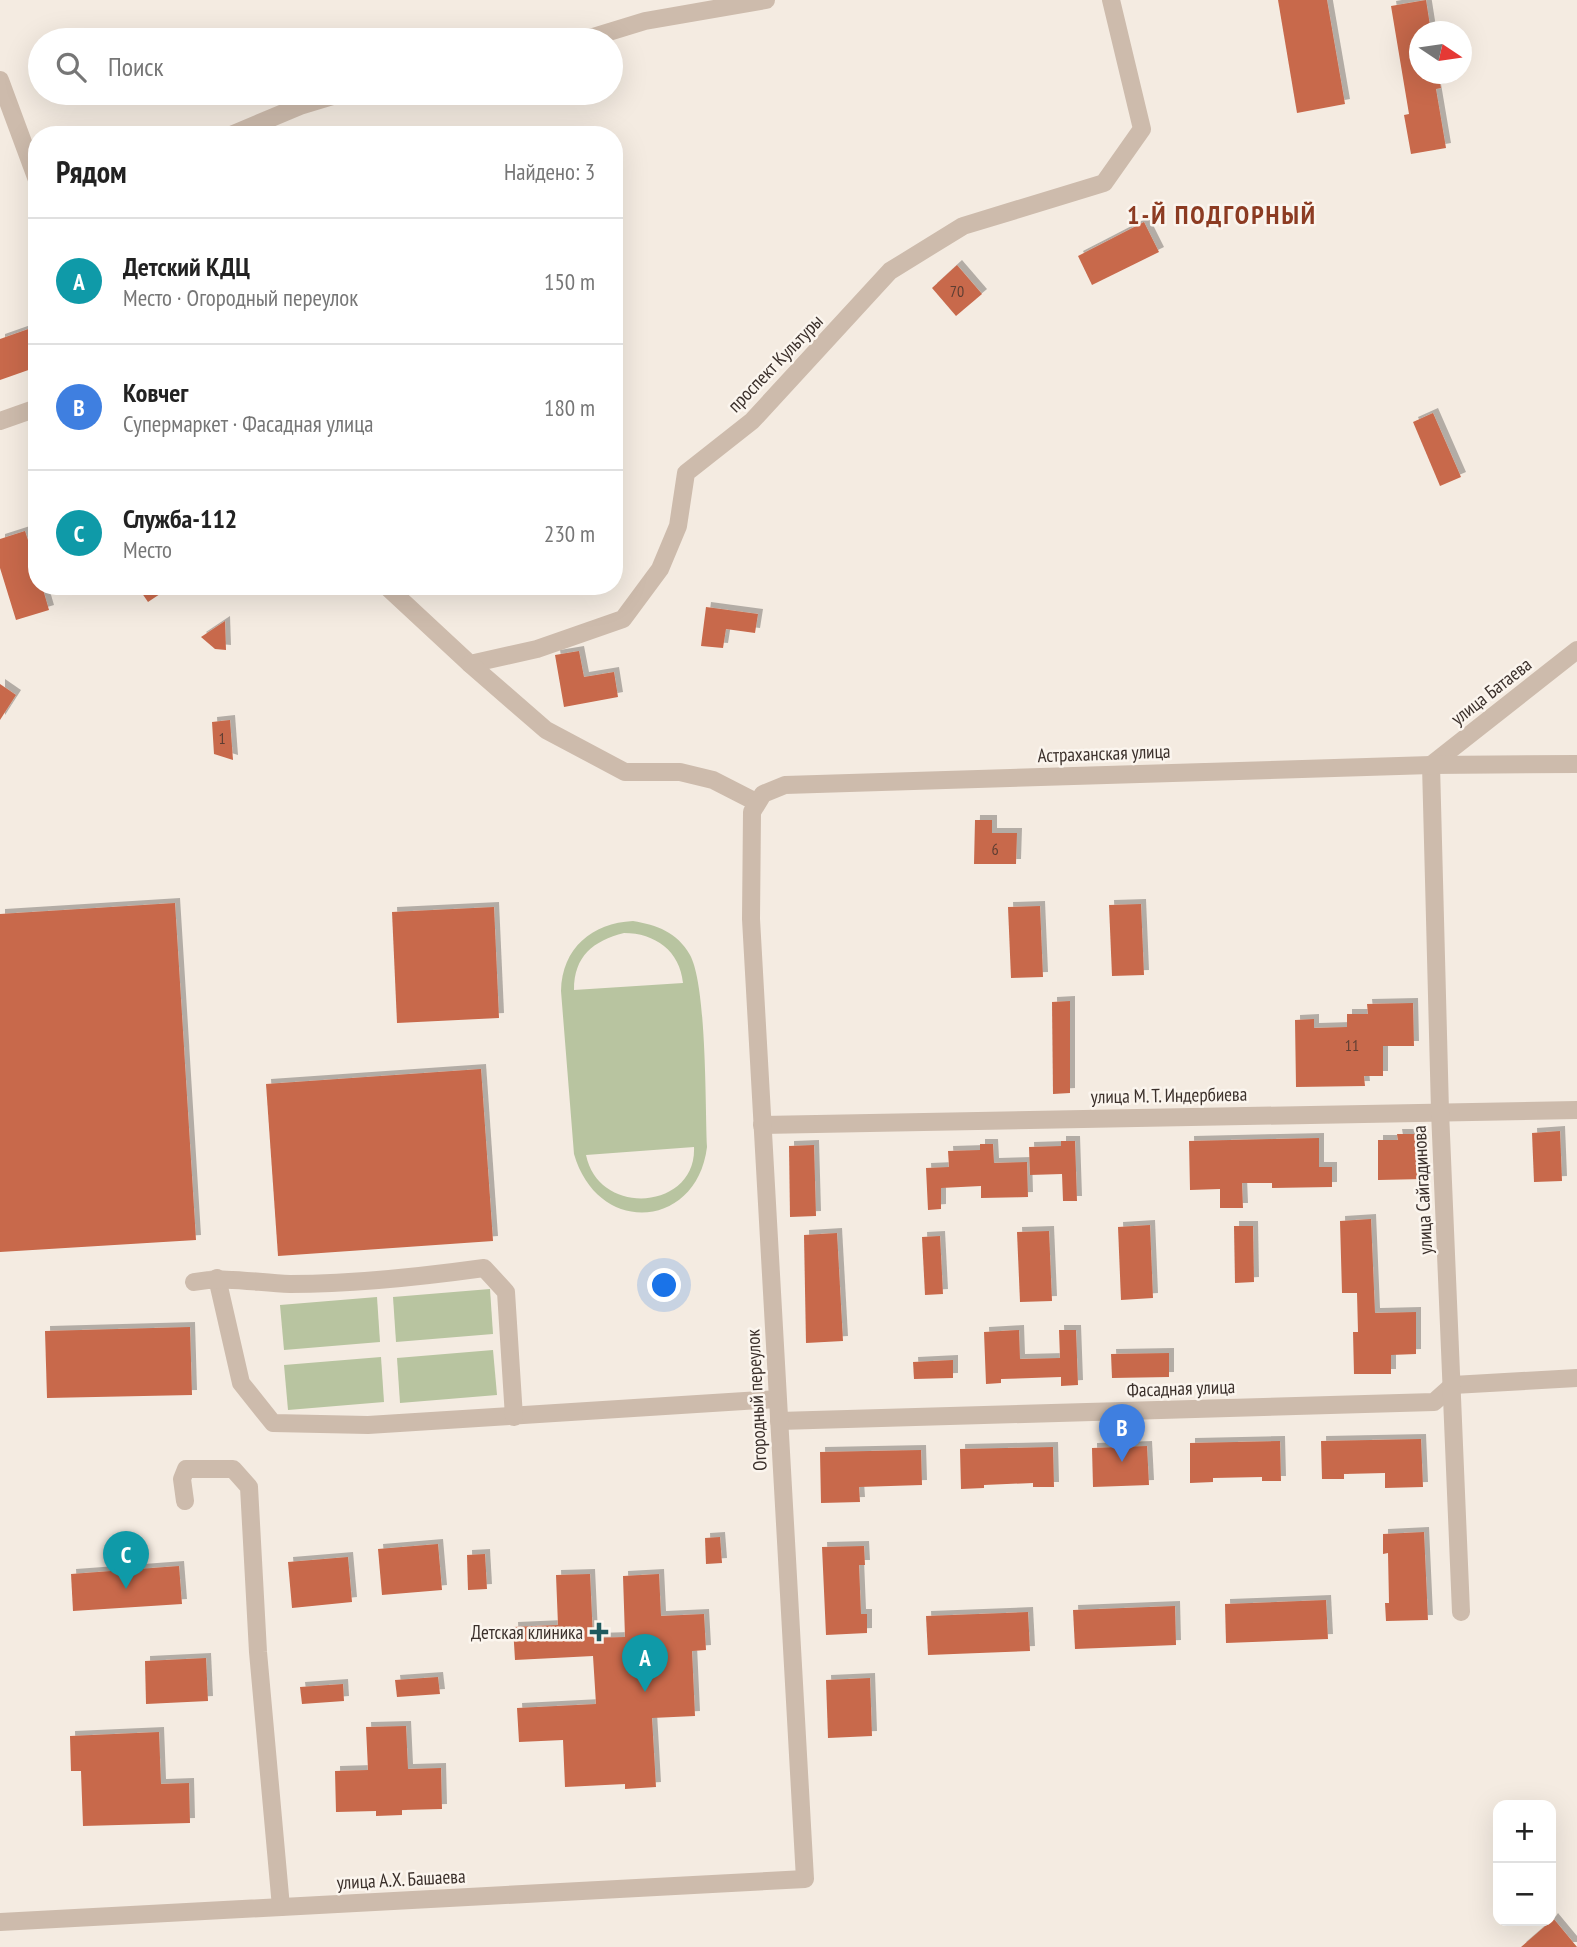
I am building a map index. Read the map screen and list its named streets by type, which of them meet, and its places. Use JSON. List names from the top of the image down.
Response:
{
  "streets": {
    "street": [
      "проспект Культуры",
      "улица Батаева",
      "Астраханская улица",
      "улица М. Т. Индербиева",
      "улица Сайгадинова",
      "Фасадная улица",
      "Огородный переулок",
      "улица А.Х. Башаева"
    ]
  },
  "crossings": [
    ["улица Батаева", "Астраханская улица"],
    ["улица Батаева", "улица Сайгадинова"],
    ["Астраханская улица", "улица Сайгадинова"],
    ["Астраханская улица", "Огородный переулок"],
    ["улица М. Т. Индербиева", "улица Сайгадинова"],
    ["улица М. Т. Индербиева", "Огородный переулок"],
    ["улица Сайгадинова", "Фасадная улица"],
    ["Фасадная улица", "Огородный переулок"],
    ["Огородный переулок", "улица А.Х. Башаева"]
  ],
  "districts": ["1-Й ПОДГОРНЫЙ"],
  "places": {
    "health": ["Детская клиника"]
  },
  "house_numbers": [
    "70",
    "1",
    "6",
    "11"
  ],
  "north": "right",
  "page": {
    "search": "Поиск",
    "heading": ["Рядом", "Найдено: 3"],
    "list": [
      {
        "mark": "A",
        "name": "Детский КДЦ",
        "note": "Место · Огородный переулок",
        "value": "150 m"
      },
      {
        "mark": "B",
        "name": "Ковчег",
        "note": "Супермаркет · Фасадная улица",
        "value": "180 m"
      },
      {
        "mark": "C",
        "name": "Служба-112",
        "note": "Место",
        "value": "230 m"
      }
    ],
    "pins": ["B", "C", "A"],
    "map_buttons": ["+", "−"]
  }
}
